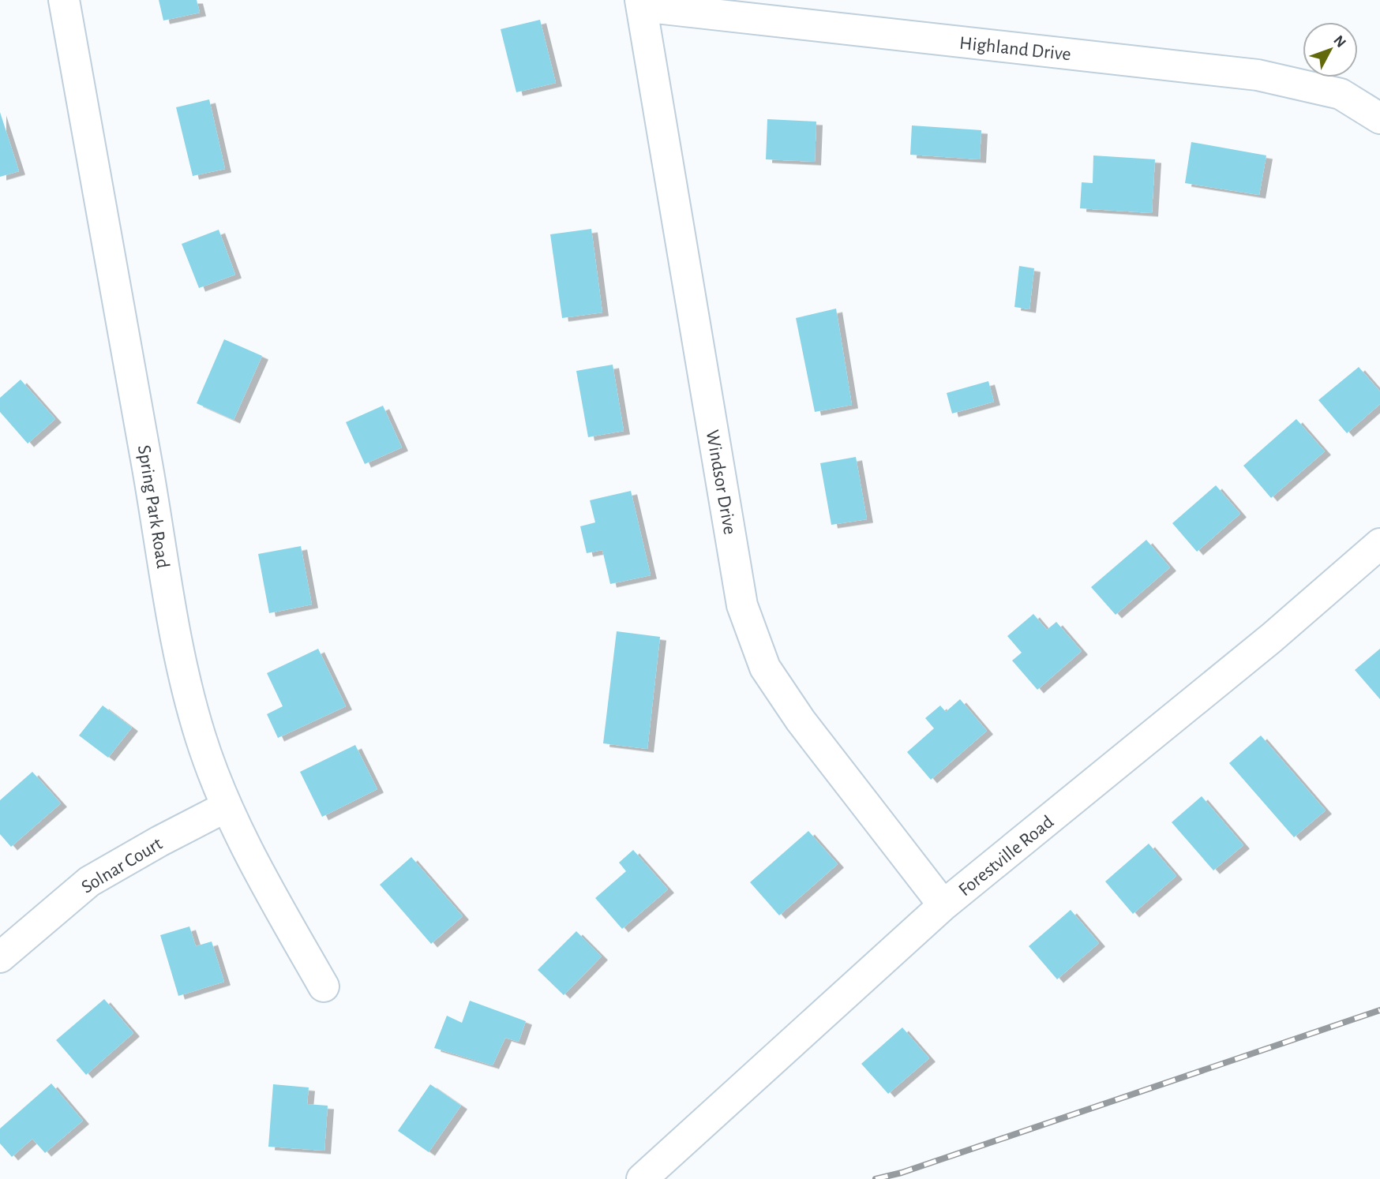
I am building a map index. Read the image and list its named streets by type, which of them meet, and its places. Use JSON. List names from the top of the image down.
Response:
{
  "streets": {
    "street": [
      "Highland Drive",
      "Windsor Drive",
      "Spring Park Road",
      "Forestville Road",
      "Solnar Court"
    ]
  },
  "crossings": [
    ["Highland Drive", "Windsor Drive"],
    ["Windsor Drive", "Forestville Road"],
    ["Spring Park Road", "Solnar Court"]
  ],
  "north": "top right"
}
